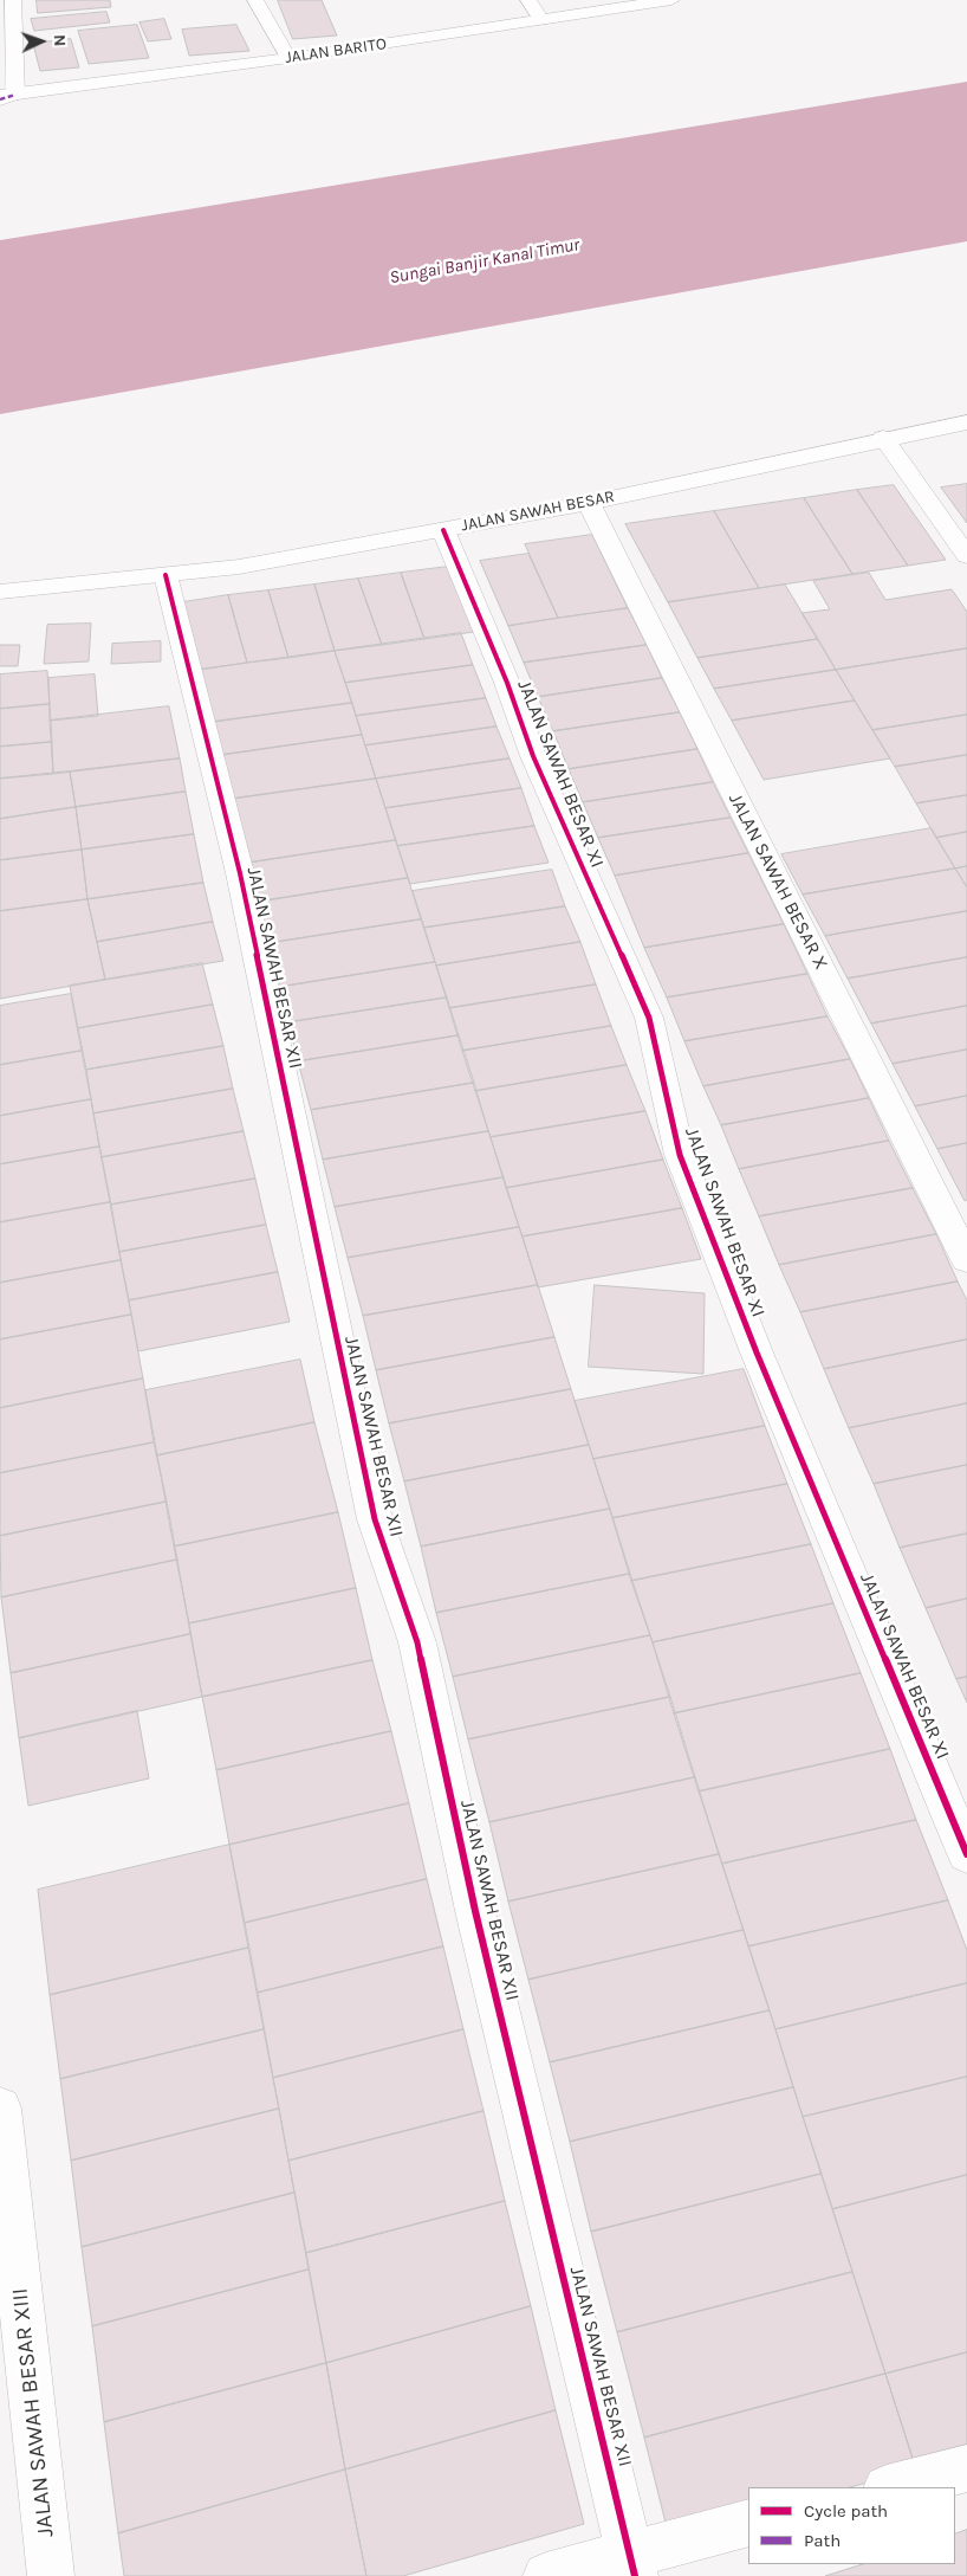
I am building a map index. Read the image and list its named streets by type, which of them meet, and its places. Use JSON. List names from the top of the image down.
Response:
{
  "streets": {
    "street": [
      "JALAN BARITO",
      "JALAN SAWAH BESAR",
      "JALAN SAWAH BESAR XI",
      "JALAN SAWAH BESAR X",
      "JALAN SAWAH BESAR XII",
      "JALAN SAWAH BESAR XIII"
    ]
  },
  "crossings": [
    ["JALAN SAWAH BESAR", "JALAN SAWAH BESAR XI"],
    ["JALAN SAWAH BESAR", "JALAN SAWAH BESAR X"],
    ["JALAN SAWAH BESAR", "JALAN SAWAH BESAR XII"]
  ],
  "water": ["Sungai Banjir Kanal Timur"],
  "legend": ["Cycle path", "Path"],
  "north": "right"
}
